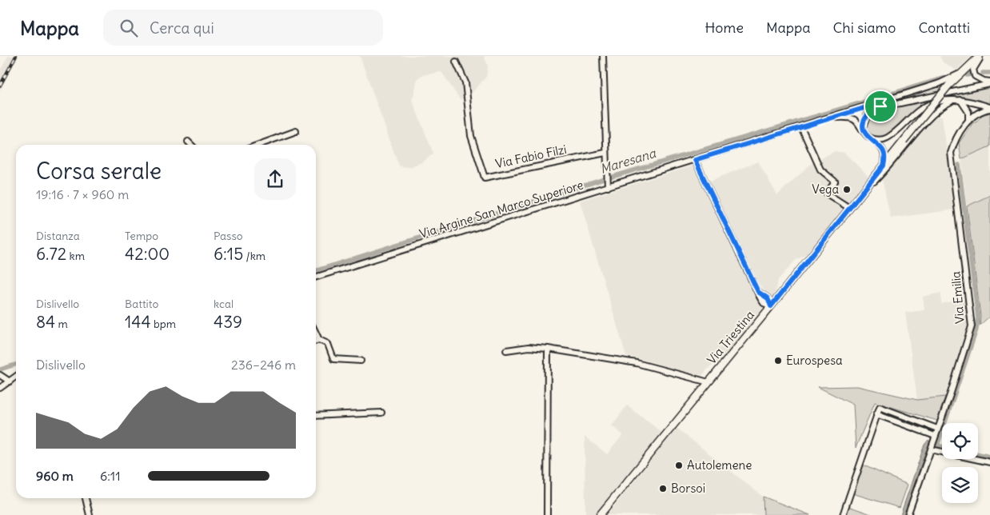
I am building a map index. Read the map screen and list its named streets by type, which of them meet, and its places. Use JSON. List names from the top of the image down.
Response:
{
  "streets": {
    "main road": ["Via Triestina"],
    "street": ["Via Fabio Filzi", "Via Argine San Marco Superiore", "Via Emilia"]
  },
  "water": ["Maresana"],
  "places": [
    "Vega",
    "Eurospesa",
    "Autolemene",
    "Borsoi"
  ],
  "page": {
    "header": "Mappa",
    "search": "Cerca qui",
    "nav": [
      "Home",
      "Mappa",
      "Chi siamo",
      "Contatti"
    ],
    "heading": ["Corsa serale", "19:16 · 7 × 960 m"],
    "stats": [
      ["Distanza", "6.72 km"],
      ["Tempo", "42:00"],
      ["Passo", "6:15 /km"],
      ["Dislivello", "84 m"],
      ["Battito", "144 bpm"],
      ["kcal", "439"]
    ],
    "chart": ["Dislivello", "236–246 m"],
    "list": [
      {
        "name": "960 m",
        "note": "6:11"
      }
    ]
  }
}
